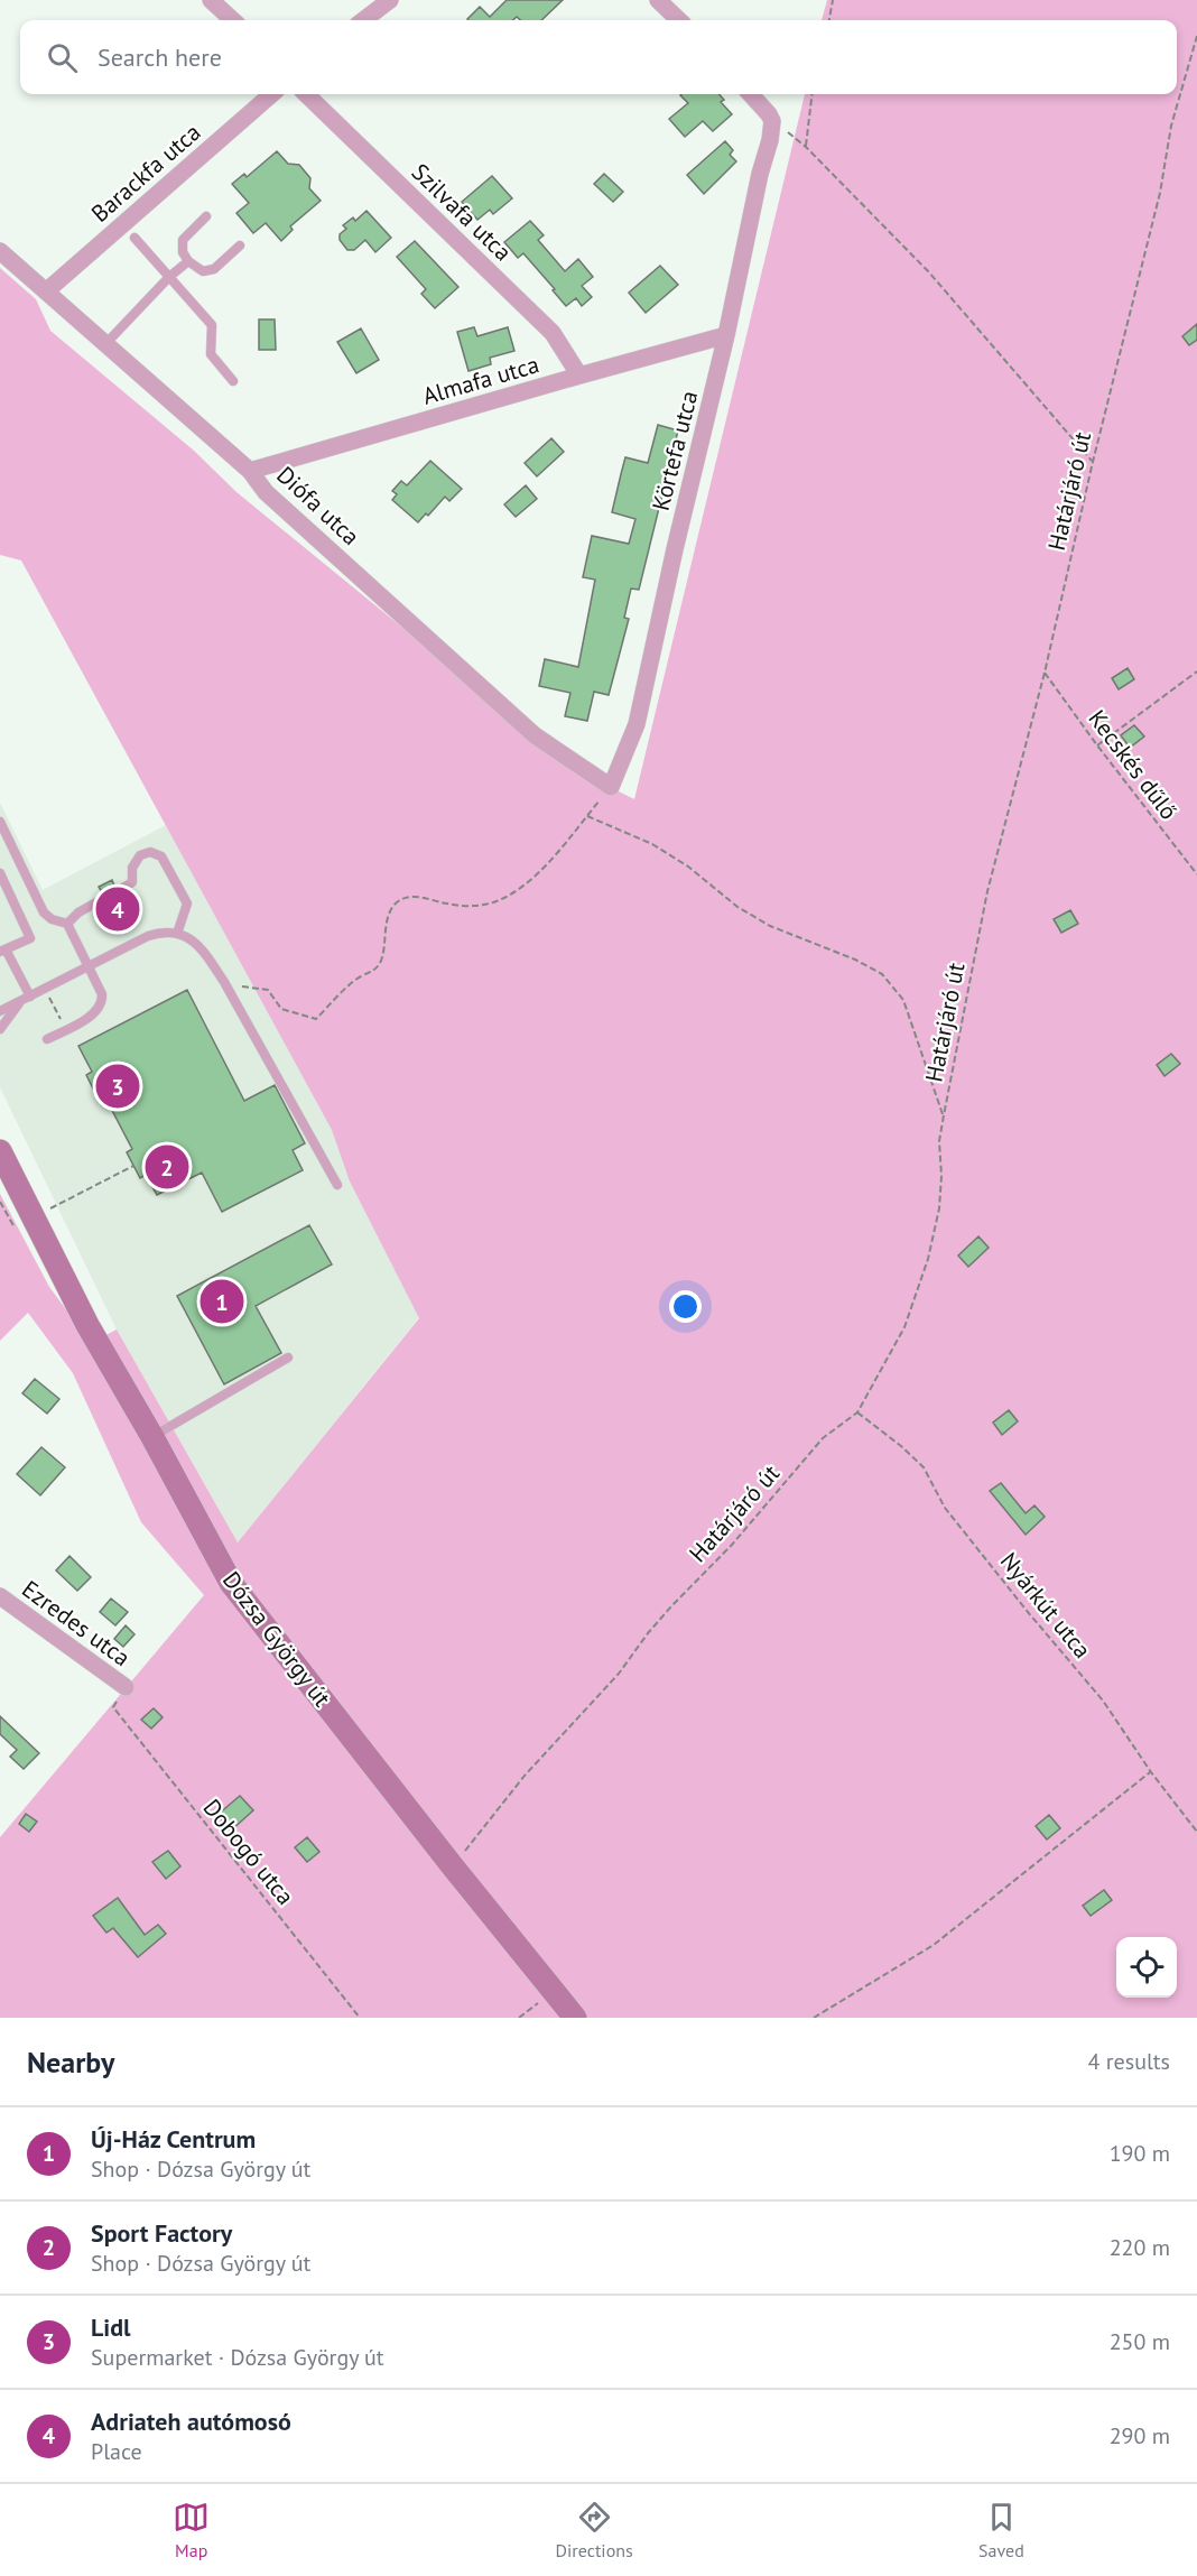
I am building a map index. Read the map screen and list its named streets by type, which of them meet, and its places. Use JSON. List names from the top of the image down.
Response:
{
  "streets": {
    "main road": ["Dózsa György út"],
    "street": [
      "Barackfa utca",
      "Szilvafa utca",
      "Almafa utca",
      "Körtefa utca",
      "Diófa utca",
      "Ezredes utca"
    ],
    "path": [
      "Határjáró út",
      "Kecskés dűlő",
      "Nyárkút utca",
      "Dobogó utca"
    ]
  },
  "crossings": [
    ["Barackfa utca", "Diófa utca"],
    ["Szilvafa utca", "Almafa utca"],
    ["Almafa utca", "Körtefa utca"],
    ["Almafa utca", "Diófa utca"],
    ["Körtefa utca", "Diófa utca"],
    ["Határjáró út", "Kecskés dűlő"],
    ["Határjáró út", "Nyárkút utca"],
    ["Határjáró út", "Dózsa György út"]
  ],
  "page": {
    "search": "Search here",
    "pins": [
      "4",
      "3",
      "2",
      "1"
    ],
    "heading": ["Nearby", "4 results"],
    "list": [
      {
        "mark": "1",
        "name": "Új-Ház Centrum",
        "note": "Shop · Dózsa György út",
        "value": "190 m"
      },
      {
        "mark": "2",
        "name": "Sport Factory",
        "note": "Shop · Dózsa György út",
        "value": "220 m"
      },
      {
        "mark": "3",
        "name": "Lidl",
        "note": "Supermarket · Dózsa György út",
        "value": "250 m"
      },
      {
        "mark": "4",
        "name": "Adriateh autómosó",
        "note": "Place",
        "value": "290 m"
      }
    ],
    "nav": ["Map", "Directions", "Saved"]
  }
}
